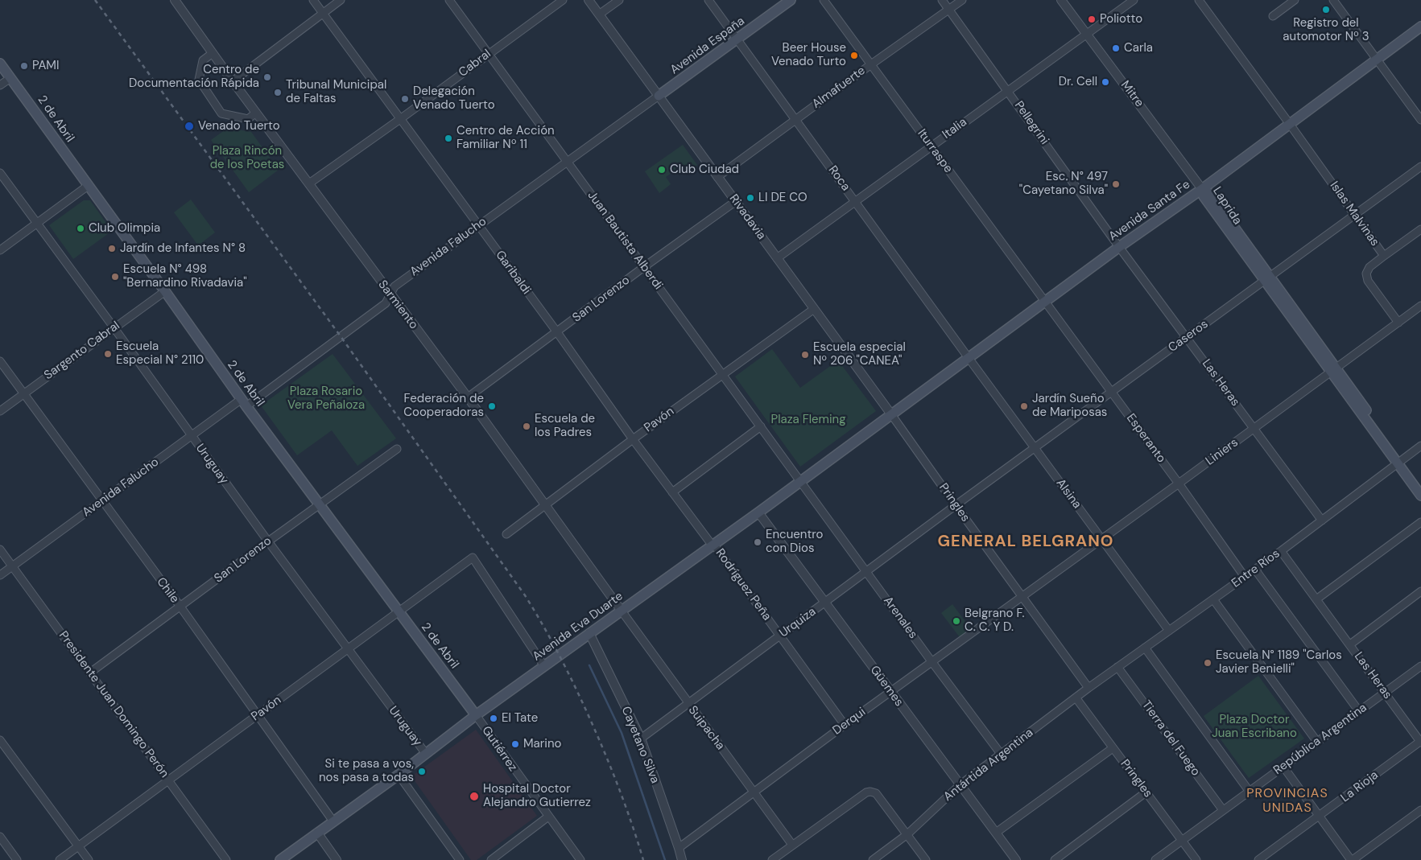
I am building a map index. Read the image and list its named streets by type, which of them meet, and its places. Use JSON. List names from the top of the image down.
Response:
{
  "streets": {
    "main road": [
      "Avenida España",
      "2 de Abril",
      "Laprida",
      "Avenida Santa Fe",
      "Avenida Eva Duarte"
    ],
    "street": [
      "Cabral",
      "Almafuerte",
      "Mitre",
      "Pellegrini",
      "Italia",
      "Iturraspe",
      "Roca",
      "Islas Malvinas",
      "Rivadavia",
      "Juan Bautista Alberdi",
      "Avenida Falucho",
      "Garibaldi",
      "San Lorenzo",
      "Sarmiento",
      "Caseros",
      "Sargento Cabral",
      "Las Heras",
      "Pavón",
      "Esperanto",
      "Liniers",
      "Uruguay",
      "Alsina",
      "Pringles",
      "Entre Ríos",
      "Rodríguez Peña",
      "Chile",
      "Arenales",
      "Urquiza",
      "Güemes",
      "Presidente Juan Domingo Perón",
      "Derqui",
      "Suipacha",
      "Tierra del Fuego",
      "República Argentina",
      "Cayetano Silva",
      "Gutiérrez",
      "Antártida Argentina",
      "La Rioja"
    ]
  },
  "crossings": [
    ["Avenida España", "Roca"],
    ["Avenida España", "Rivadavia"],
    ["Avenida España", "Avenida Falucho"],
    ["Cabral", "Juan Bautista Alberdi"],
    ["Cabral", "Garibaldi"],
    ["Cabral", "Sarmiento"],
    ["Almafuerte", "Pellegrini"],
    ["Almafuerte", "Iturraspe"],
    ["Almafuerte", "Roca"],
    ["Almafuerte", "Rivadavia"],
    ["Mitre", "Italia"],
    ["Mitre", "Laprida"],
    ["Mitre", "Avenida Santa Fe"],
    ["2 de Abril", "Avenida Falucho"],
    ["2 de Abril", "San Lorenzo"],
    ["2 de Abril", "Sargento Cabral"],
    ["2 de Abril", "Pavón"],
    ["2 de Abril", "Avenida Eva Duarte"],
    ["2 de Abril", "Gutiérrez"],
    ["Pellegrini", "Italia"],
    ["Pellegrini", "Avenida Santa Fe"],
    ["Pellegrini", "Las Heras"],
    ["Italia", "Iturraspe"],
    ["Italia", "Roca"],
    ["Italia", "Rivadavia"],
    ["Iturraspe", "Avenida Santa Fe"],
    ["Iturraspe", "Esperanto"],
    ["Roca", "Avenida Santa Fe"],
    ["Roca", "Alsina"],
    ["Laprida", "Avenida Santa Fe"],
    ["Laprida", "Caseros"],
    ["Laprida", "Liniers"],
    ["Laprida", "Entre Ríos"],
    ["Avenida Santa Fe", "Islas Malvinas"],
    ["Avenida Santa Fe", "Rivadavia"],
    ["Avenida Santa Fe", "Las Heras"],
    ["Avenida Santa Fe", "Esperanto"],
    ["Avenida Santa Fe", "Alsina"],
    ["Avenida Santa Fe", "Pringles"],
    ["Avenida Santa Fe", "Avenida Eva Duarte"],
    ["Islas Malvinas", "Caseros"],
    ["Islas Malvinas", "Liniers"],
    ["Rivadavia", "Avenida Falucho"],
    ["Rivadavia", "San Lorenzo"],
    ["Rivadavia", "Pavón"],
    ["Rivadavia", "Pringles"],
    ["Rivadavia", "Avenida Eva Duarte"],
    ["Juan Bautista Alberdi", "Avenida Falucho"],
    ["Juan Bautista Alberdi", "San Lorenzo"],
    ["Juan Bautista Alberdi", "Pavón"],
    ["Juan Bautista Alberdi", "Arenales"],
    ["Juan Bautista Alberdi", "Avenida Eva Duarte"],
    ["Avenida Falucho", "Garibaldi"],
    ["Avenida Falucho", "Sarmiento"],
    ["Avenida Falucho", "Uruguay"],
    ["Avenida Falucho", "Chile"],
    ["Avenida Falucho", "Presidente Juan Domingo Perón"],
    ["Garibaldi", "San Lorenzo"],
    ["Garibaldi", "Pavón"],
    ["Garibaldi", "Rodríguez Peña"],
    ["Garibaldi", "Avenida Eva Duarte"],
    ["San Lorenzo", "Sarmiento"],
    ["San Lorenzo", "Uruguay"],
    ["San Lorenzo", "Chile"],
    ["San Lorenzo", "Presidente Juan Domingo Perón"],
    ["Sarmiento", "Pavón"],
    ["Sarmiento", "Avenida Eva Duarte"],
    ["Sarmiento", "Suipacha"],
    ["Caseros", "Las Heras"],
    ["Caseros", "Esperanto"],
    ["Caseros", "Alsina"],
    ["Caseros", "Pringles"],
    ["Caseros", "Urquiza"],
    ["Sargento Cabral", "Uruguay"],
    ["Sargento Cabral", "Chile"],
    ["Las Heras", "Liniers"],
    ["Las Heras", "Entre Ríos"],
    ["Las Heras", "República Argentina"],
    ["Las Heras", "La Rioja"],
    ["Pavón", "Uruguay"],
    ["Pavón", "Chile"],
    ["Pavón", "Avenida Eva Duarte"],
    ["Pavón", "Presidente Juan Domingo Perón"],
    ["Esperanto", "Liniers"],
    ["Esperanto", "Entre Ríos"],
    ["Liniers", "Alsina"],
    ["Liniers", "Pringles"],
    ["Liniers", "Derqui"],
    ["Uruguay", "Avenida Eva Duarte"],
    ["Alsina", "Entre Ríos"],
    ["Pringles", "Entre Ríos"],
    ["Pringles", "Urquiza"],
    ["Pringles", "Avenida Eva Duarte"],
    ["Pringles", "Derqui"],
    ["Pringles", "República Argentina"],
    ["Pringles", "Antártida Argentina"],
    ["Entre Ríos", "Tierra del Fuego"],
    ["Entre Ríos", "Antártida Argentina"],
    ["Rodríguez Peña", "Urquiza"],
    ["Rodríguez Peña", "Avenida Eva Duarte"],
    ["Rodríguez Peña", "Derqui"],
    ["Chile", "Avenida Eva Duarte"],
    ["Arenales", "Urquiza"],
    ["Arenales", "Avenida Eva Duarte"],
    ["Arenales", "Derqui"],
    ["Arenales", "Antártida Argentina"],
    ["Urquiza", "Güemes"],
    ["Urquiza", "Suipacha"],
    ["Urquiza", "Cayetano Silva"],
    ["Avenida Eva Duarte", "Güemes"],
    ["Avenida Eva Duarte", "Suipacha"],
    ["Avenida Eva Duarte", "Cayetano Silva"],
    ["Avenida Eva Duarte", "Gutiérrez"],
    ["Güemes", "Derqui"],
    ["Güemes", "Antártida Argentina"],
    ["Derqui", "Suipacha"],
    ["Derqui", "Cayetano Silva"],
    ["Tierra del Fuego", "República Argentina"]
  ],
  "districts": ["GENERAL BELGRANO", "PROVINCIAS UNIDAS"],
  "parks": [
    "Plaza Rincón de los Poetas",
    "Plaza Rosario Vera Peñaloza",
    "Plaza Fleming",
    "Plaza Doctor Juan Escribano"
  ],
  "places": [
    "Registro del automotor Nº 3",
    "Poliotto",
    "Carla",
    "Beer House Venado Turto",
    "PAMI",
    "Centro de Documentación Rápida",
    "Dr. Cell",
    "Tribunal Municipal de Faltas",
    "Delegación Venado Tuerto",
    "Venado Tuerto",
    "Centro de Acción Familiar Nº 11",
    "Club Ciudad",
    "Esc. N° 497 \"Cayetano Silva\"",
    "LI DE CO",
    "Club Olimpia",
    "Jardín de Infantes N° 8",
    "Escuela N° 498 \"Bernardino Rivadavia\"",
    "Escuela Especial N° 2110",
    "Escuela especial Nº 206 \"CANEA\"",
    "Federación de Cooperadoras",
    "Jardín Sueño de Mariposas",
    "Escuela de los Padres",
    "Encuentro con Dios",
    "Belgrano F. C. C. Y D.",
    "Escuela N° 1189 \"Carlos Javier Benielli\"",
    "El Tate",
    "Marino",
    "Si te pasa a vos, nos pasa a todas",
    "Hospital Doctor Alejandro Gutierrez"
  ]
}
